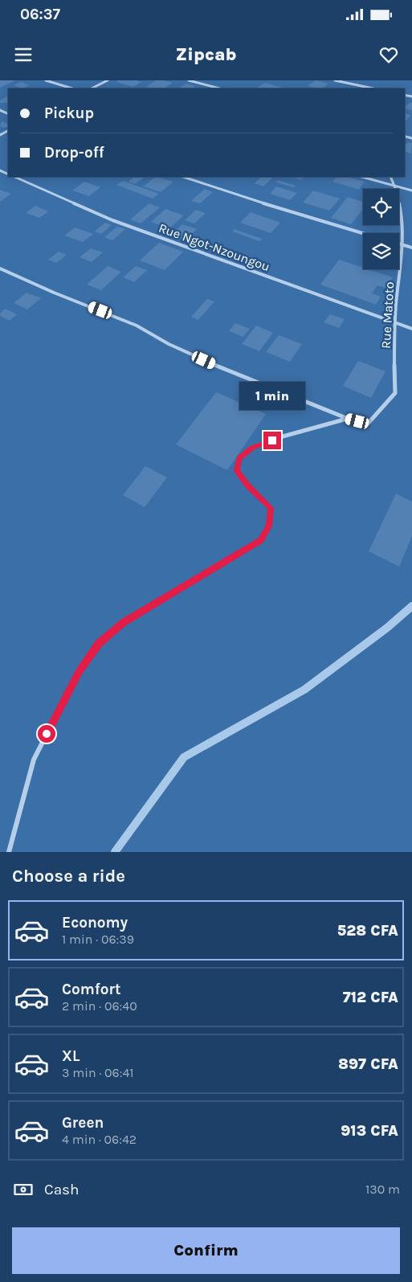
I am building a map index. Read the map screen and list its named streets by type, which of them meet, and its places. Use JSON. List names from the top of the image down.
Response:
{
  "streets": {
    "street": ["Rue Ngot-Nzoungou", "Rue Matoto"]
  },
  "crossings": [
    ["Rue Ngot-Nzoungou", "Rue Matoto"]
  ],
  "page": {
    "status": "06:37",
    "header": "Zipcab",
    "banner": ["Pickup", "Drop-off"],
    "bubble": "1 min",
    "heading": "Choose a ride",
    "list": [
      {
        "name": "Economy",
        "note": "1 min · 06:39",
        "value": "528 CFA"
      },
      {
        "name": "Comfort",
        "note": "2 min · 06:40",
        "value": "712 CFA"
      },
      {
        "name": "XL",
        "note": "3 min · 06:41",
        "value": "897 CFA"
      },
      {
        "name": "Green",
        "note": "4 min · 06:42",
        "value": "913 CFA"
      }
    ],
    "pay": ["Cash", "130 m"],
    "buttons": "Confirm"
  }
}
